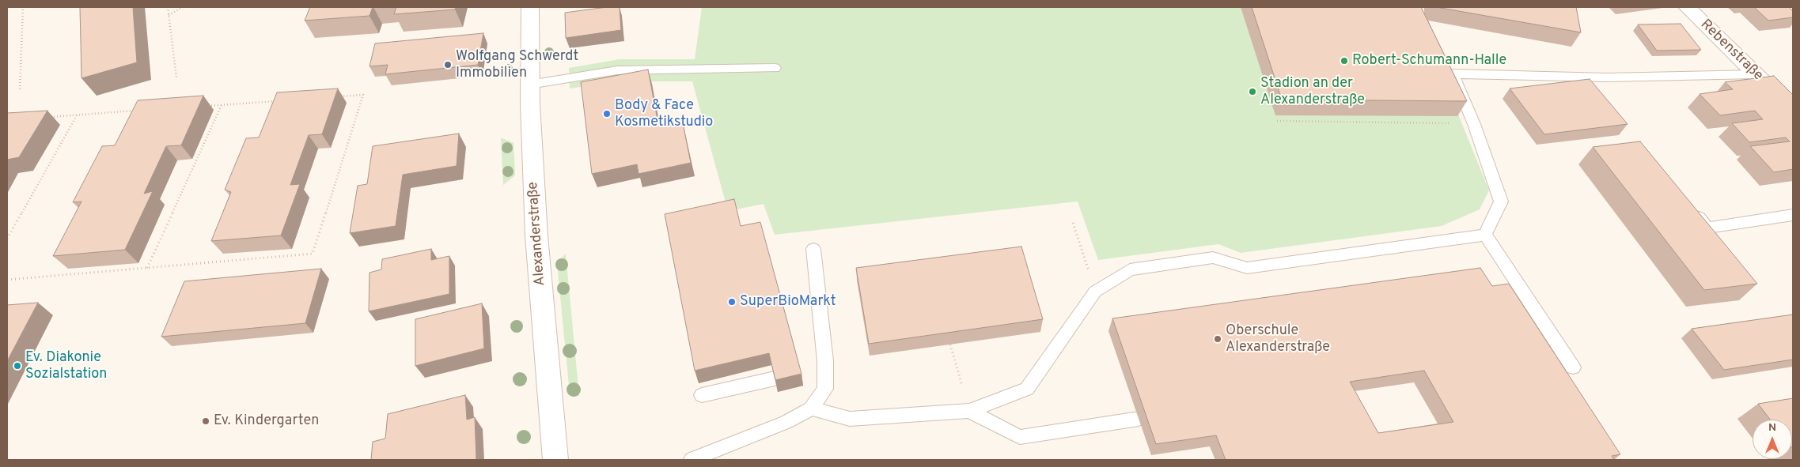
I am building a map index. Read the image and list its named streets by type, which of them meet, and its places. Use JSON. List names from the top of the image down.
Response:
{
  "streets": {
    "street": ["Rebenstraße", "Alexanderstraße"]
  },
  "places": [
    "Robert-Schumann-Halle",
    "Wolfgang Schwerdt Immobilien",
    "Stadion an der Alexanderstraße",
    "Body & Face Kosmetikstudio",
    "SuperBioMarkt",
    "Oberschule Alexanderstraße",
    "Ev. Diakonie Sozialstation",
    "Ev. Kindergarten"
  ],
  "north": "top"
}
